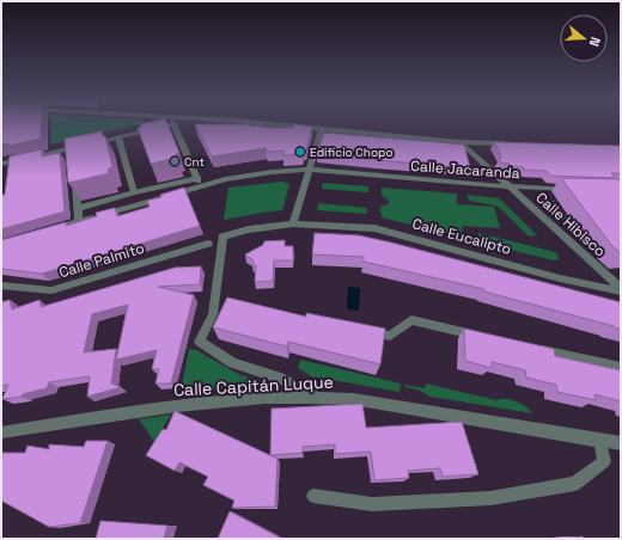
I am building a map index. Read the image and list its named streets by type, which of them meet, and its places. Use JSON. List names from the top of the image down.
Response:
{
  "streets": {
    "street": [
      "Calle Jacaranda",
      "Calle Hibisco",
      "Calle Eucalipto",
      "Calle Palmito",
      "Calle Capitán Luque"
    ]
  },
  "crossings": [
    ["Calle Jacaranda", "Calle Hibisco"],
    ["Calle Hibisco", "Calle Eucalipto"],
    ["Calle Eucalipto", "Calle Capitán Luque"]
  ],
  "places": ["Edificio Chopo", "Cnt"],
  "north": "right"
}
